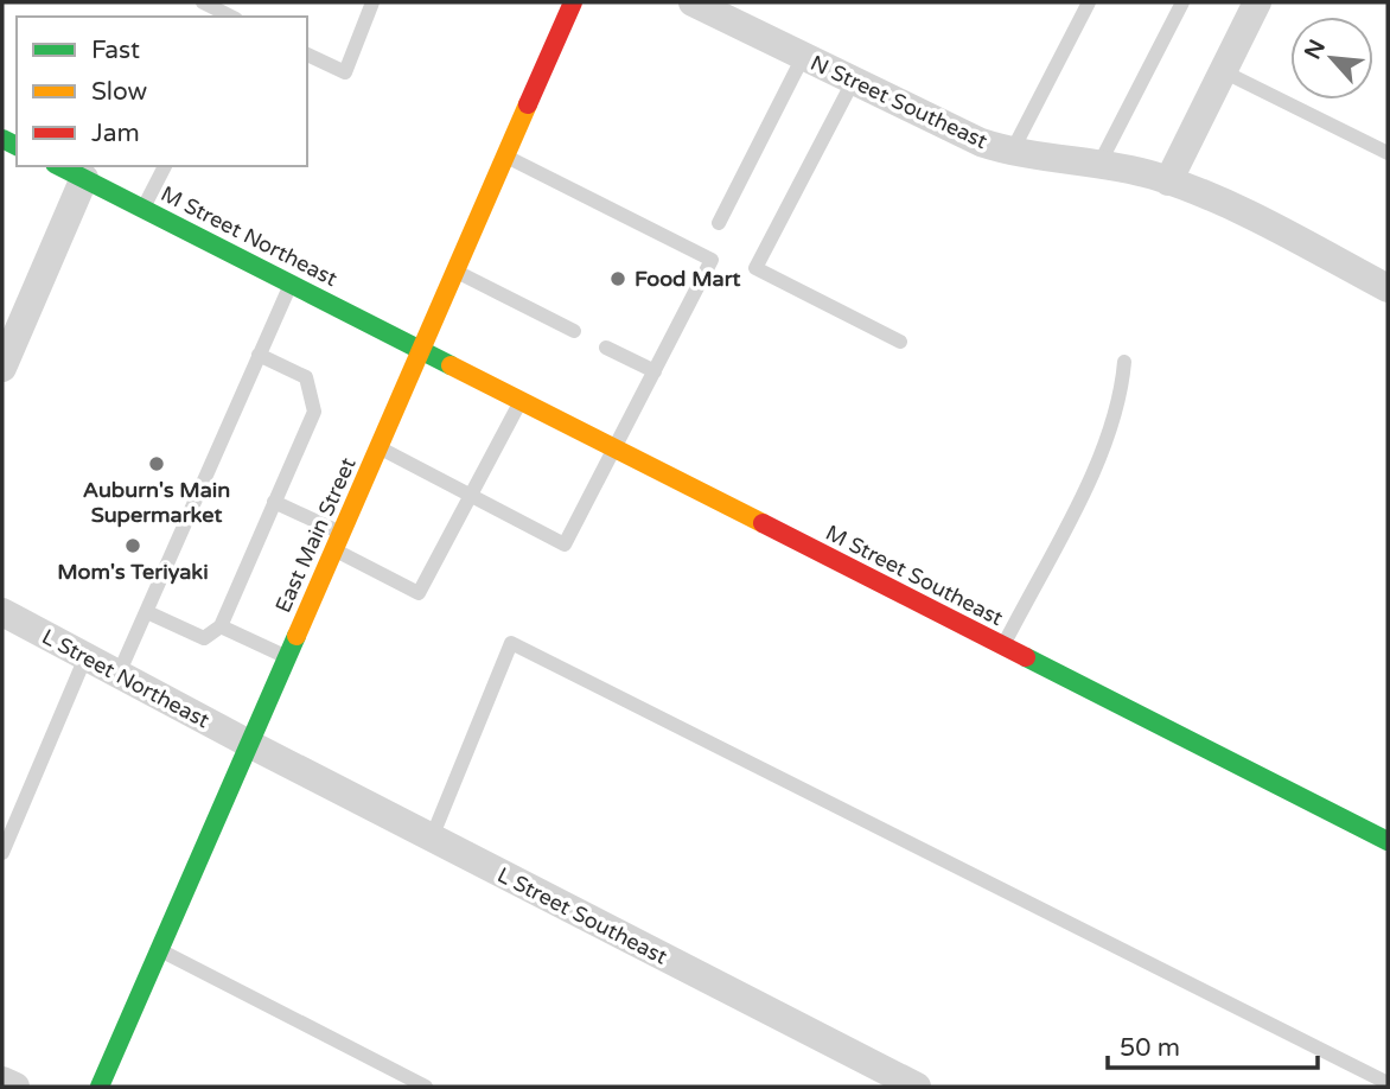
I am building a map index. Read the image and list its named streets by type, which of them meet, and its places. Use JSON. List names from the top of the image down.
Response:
{
  "streets": {
    "main road": ["M Street Northeast", "East Main Street", "M Street Southeast"],
    "street": ["N Street Southeast", "L Street Northeast", "L Street Southeast"]
  },
  "crossings": [
    ["M Street Northeast", "East Main Street"],
    ["M Street Northeast", "M Street Southeast"],
    ["East Main Street", "M Street Southeast"],
    ["East Main Street", "L Street Northeast"],
    ["East Main Street", "L Street Southeast"],
    ["L Street Northeast", "L Street Southeast"]
  ],
  "places": ["Food Mart", "Auburn's Main Supermarket", "Mom's Teriyaki"],
  "legend": ["Fast", "Slow", "Jam"],
  "scale_bar": "50 m",
  "north": "top left"
}
